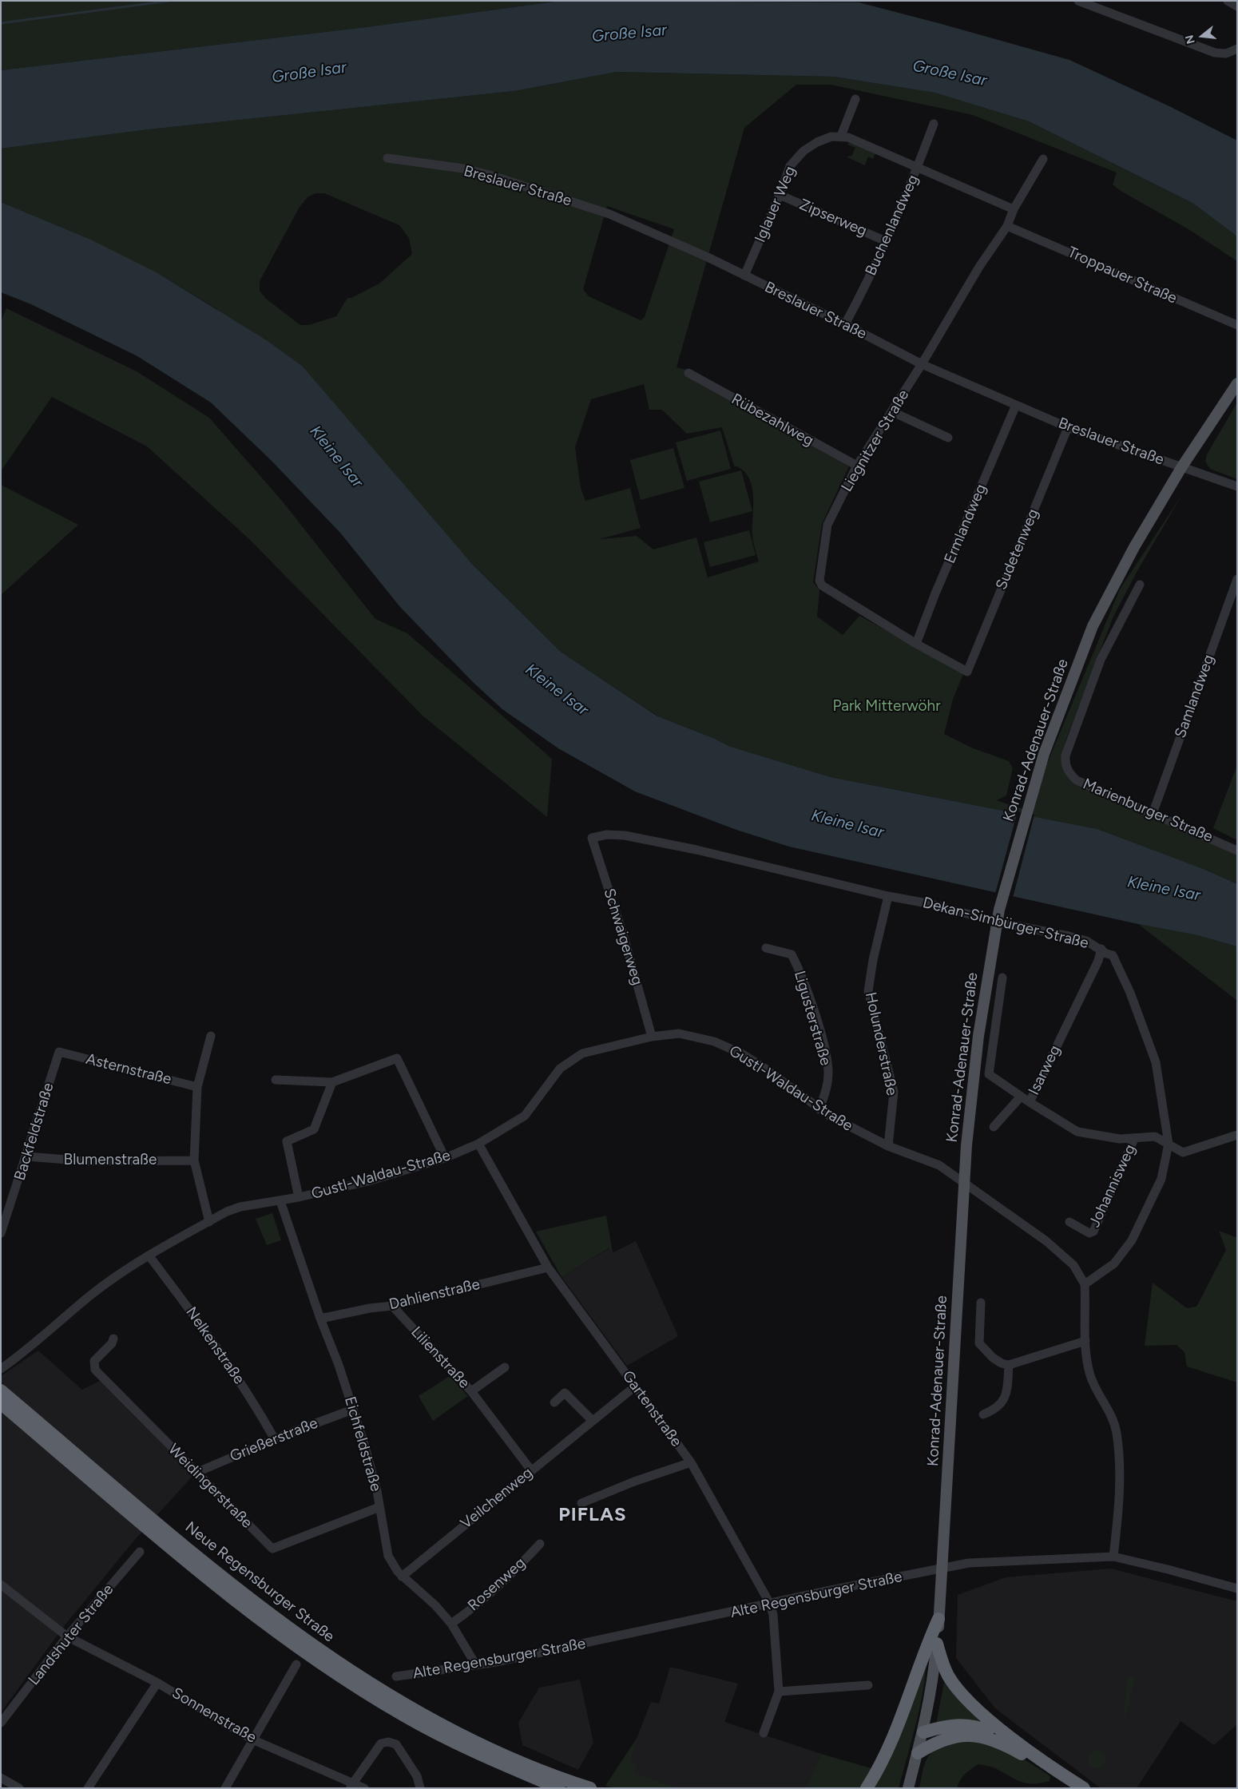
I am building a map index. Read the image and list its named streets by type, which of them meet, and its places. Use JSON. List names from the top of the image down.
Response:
{
  "streets": {
    "highway": ["Neue Regensburger Straße"],
    "main road": ["Konrad-Adenauer-Straße"],
    "street": [
      "Breslauer Straße",
      "Iglauer Weg",
      "Zipserweg",
      "Buchenlandweg",
      "Troppauer Straße",
      "Rübezahlweg",
      "Liegnitzer Straße",
      "Ermlandweg",
      "Sudetenweg",
      "Samlandweg",
      "Marienburger Straße",
      "Dekan-Simbürger-Straße",
      "Schwaigerweg",
      "Ligusterstraße",
      "Holunderstraße",
      "Asternstraße",
      "Isarweg",
      "Gustl-Waldau-Straße",
      "Backfeldstraße",
      "Blumenstraße",
      "Johannisweg",
      "Dahlienstraße",
      "Nelkenstraße",
      "Lilienstraße",
      "Gartenstraße",
      "Grießerstraße",
      "Eichfeldstraße",
      "Weidingerstraße",
      "Veilchenweg",
      "Rosenweg",
      "Alte Regensburger Straße",
      "Landshuter Straße",
      "Sonnenstraße"
    ]
  },
  "crossings": [
    ["Breslauer Straße", "Iglauer Weg"],
    ["Breslauer Straße", "Buchenlandweg"],
    ["Breslauer Straße", "Liegnitzer Straße"],
    ["Breslauer Straße", "Ermlandweg"],
    ["Breslauer Straße", "Sudetenweg"],
    ["Breslauer Straße", "Konrad-Adenauer-Straße"],
    ["Iglauer Weg", "Zipserweg"],
    ["Zipserweg", "Buchenlandweg"],
    ["Troppauer Straße", "Liegnitzer Straße"],
    ["Rübezahlweg", "Liegnitzer Straße"],
    ["Liegnitzer Straße", "Ermlandweg"],
    ["Liegnitzer Straße", "Sudetenweg"],
    ["Samlandweg", "Marienburger Straße"],
    ["Konrad-Adenauer-Straße", "Dekan-Simbürger-Straße"],
    ["Konrad-Adenauer-Straße", "Gustl-Waldau-Straße"],
    ["Konrad-Adenauer-Straße", "Alte Regensburger Straße"],
    ["Dekan-Simbürger-Straße", "Schwaigerweg"],
    ["Dekan-Simbürger-Straße", "Holunderstraße"],
    ["Dekan-Simbürger-Straße", "Isarweg"],
    ["Dekan-Simbürger-Straße", "Gustl-Waldau-Straße"],
    ["Dekan-Simbürger-Straße", "Johannisweg"],
    ["Schwaigerweg", "Gustl-Waldau-Straße"],
    ["Ligusterstraße", "Gustl-Waldau-Straße"],
    ["Holunderstraße", "Gustl-Waldau-Straße"],
    ["Asternstraße", "Backfeldstraße"],
    ["Isarweg", "Johannisweg"],
    ["Gustl-Waldau-Straße", "Nelkenstraße"],
    ["Gustl-Waldau-Straße", "Gartenstraße"],
    ["Gustl-Waldau-Straße", "Eichfeldstraße"],
    ["Backfeldstraße", "Blumenstraße"],
    ["Dahlienstraße", "Lilienstraße"],
    ["Dahlienstraße", "Gartenstraße"],
    ["Dahlienstraße", "Eichfeldstraße"],
    ["Nelkenstraße", "Grießerstraße"],
    ["Lilienstraße", "Veilchenweg"],
    ["Gartenstraße", "Veilchenweg"],
    ["Gartenstraße", "Alte Regensburger Straße"],
    ["Grießerstraße", "Eichfeldstraße"],
    ["Grießerstraße", "Weidingerstraße"],
    ["Eichfeldstraße", "Weidingerstraße"],
    ["Eichfeldstraße", "Veilchenweg"],
    ["Eichfeldstraße", "Rosenweg"],
    ["Eichfeldstraße", "Alte Regensburger Straße"],
    ["Landshuter Straße", "Sonnenstraße"]
  ],
  "districts": ["PIFLAS"],
  "water": ["Große Isar", "Kleine Isar"],
  "parks": ["Park Mitterwöhr"],
  "north": "left"
}
